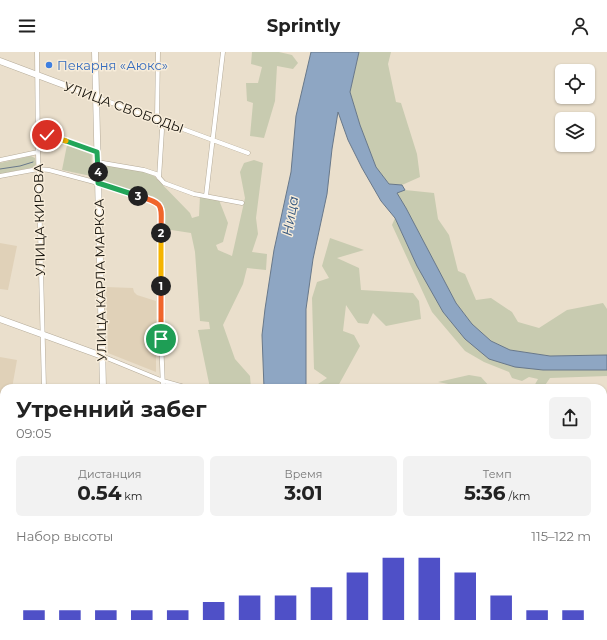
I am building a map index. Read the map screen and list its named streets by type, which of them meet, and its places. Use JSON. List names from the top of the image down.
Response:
{
  "streets": {
    "street": ["УЛИЦА СВОБОДЫ", "УЛИЦА КИРОВА", "УЛИЦА КАРЛА МАРКСА"]
  },
  "crossings": [
    ["УЛИЦА СВОБОДЫ", "УЛИЦА КИРОВА"],
    ["УЛИЦА СВОБОДЫ", "УЛИЦА КАРЛА МАРКСА"]
  ],
  "water": ["Ница"],
  "places": ["Пекарня «Аюкс»"],
  "page": {
    "header": "Sprintly",
    "pins": [
      "4",
      "3",
      "2",
      "1"
    ],
    "heading": ["Утренний забег", "09:05"],
    "stats": [
      ["Дистанция", "0.54 km"],
      ["Время", "3:01"],
      ["Темп", "5:36 /km"]
    ],
    "chart": ["Набор высоты", "115–122 m"]
  }
}
